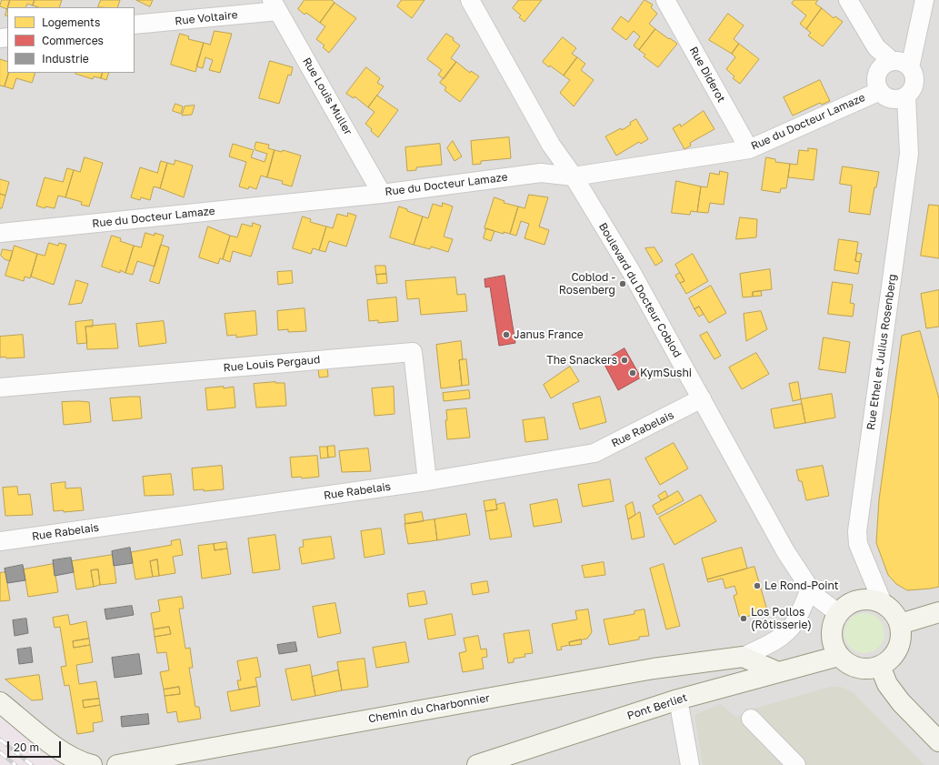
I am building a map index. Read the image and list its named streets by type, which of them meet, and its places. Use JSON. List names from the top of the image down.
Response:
{
  "streets": {
    "street": [
      "Rue Voltaire",
      "Rue Diderot",
      "Rue Louis Muller",
      "Rue du Docteur Lamaze",
      "Boulevard du Docteur Coblod",
      "Rue Ethel et Julius Rosenberg",
      "Rue Louis Pergaud",
      "Rue Rabelais",
      "Pont Berliet",
      "Chemin du Charbonnier"
    ]
  },
  "crossings": [
    ["Rue Voltaire", "Rue Louis Muller"],
    ["Rue Diderot", "Rue du Docteur Lamaze"],
    ["Rue Louis Muller", "Rue du Docteur Lamaze"],
    ["Rue du Docteur Lamaze", "Boulevard du Docteur Coblod"],
    ["Rue du Docteur Lamaze", "Rue Ethel et Julius Rosenberg"],
    ["Boulevard du Docteur Coblod", "Rue Ethel et Julius Rosenberg"],
    ["Boulevard du Docteur Coblod", "Rue Rabelais"],
    ["Boulevard du Docteur Coblod", "Pont Berliet"],
    ["Boulevard du Docteur Coblod", "Chemin du Charbonnier"],
    ["Rue Ethel et Julius Rosenberg", "Pont Berliet"],
    ["Rue Louis Pergaud", "Rue Rabelais"]
  ],
  "places": [
    "Coblod - Rosenberg",
    "Janus France",
    "The Snackers",
    "KymSushi",
    "Le Rond-Point",
    "Los Pollos (Rôtisserie)"
  ],
  "legend": ["Logements", "Commerces", "Industrie"],
  "scale_bar": "20 m"
}
